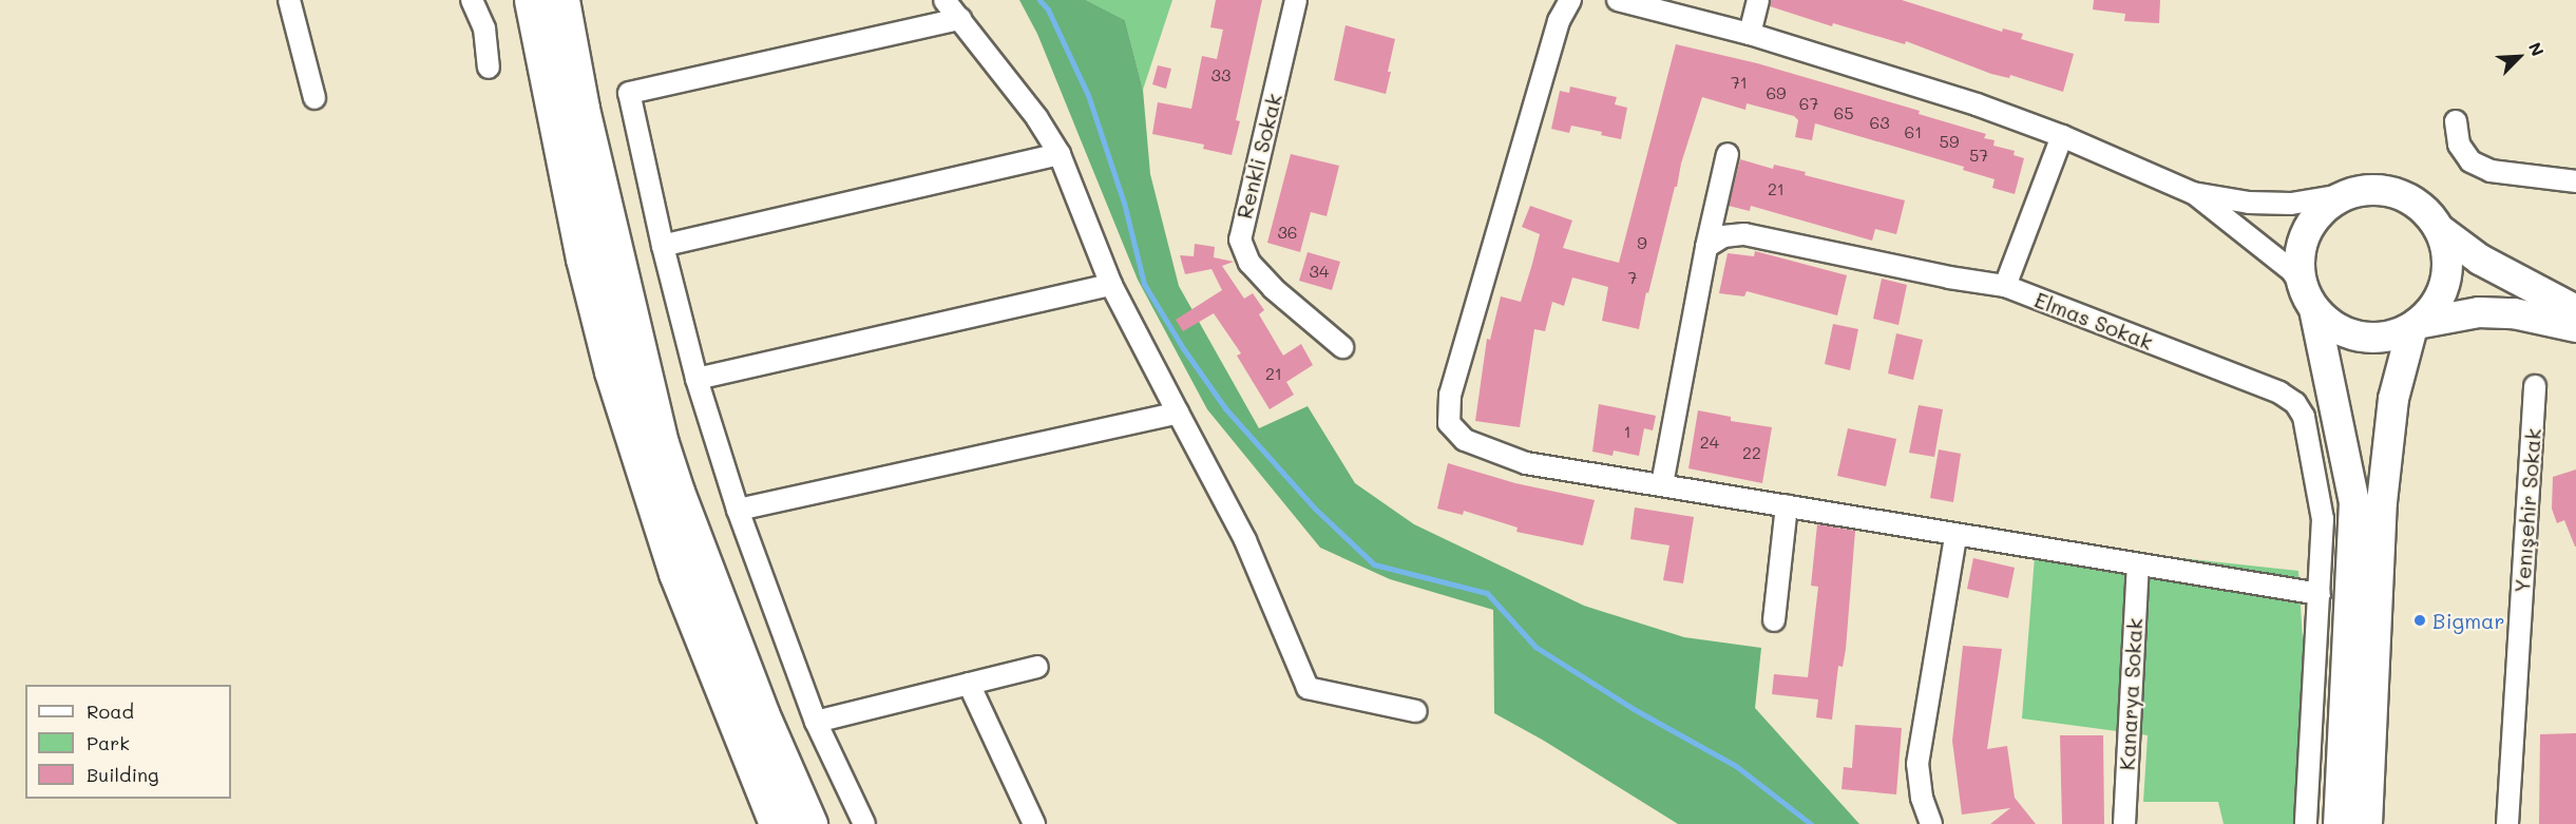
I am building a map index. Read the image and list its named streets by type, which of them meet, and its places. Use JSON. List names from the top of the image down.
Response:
{
  "streets": {
    "street": [
      "Renkli Sokak",
      "Elmas Sokak",
      "Yenışehir Sokak",
      "Kanarya Sokak"
    ]
  },
  "places": ["Bigmar"],
  "house_numbers": [
    "33",
    "71",
    "69",
    "67",
    "65",
    "63",
    "61",
    "59",
    "57",
    "21",
    "36",
    "9",
    "34",
    "7",
    "21",
    "1",
    "24",
    "22"
  ],
  "legend": ["Road", "Park", "Building"],
  "north": "top right"
}
